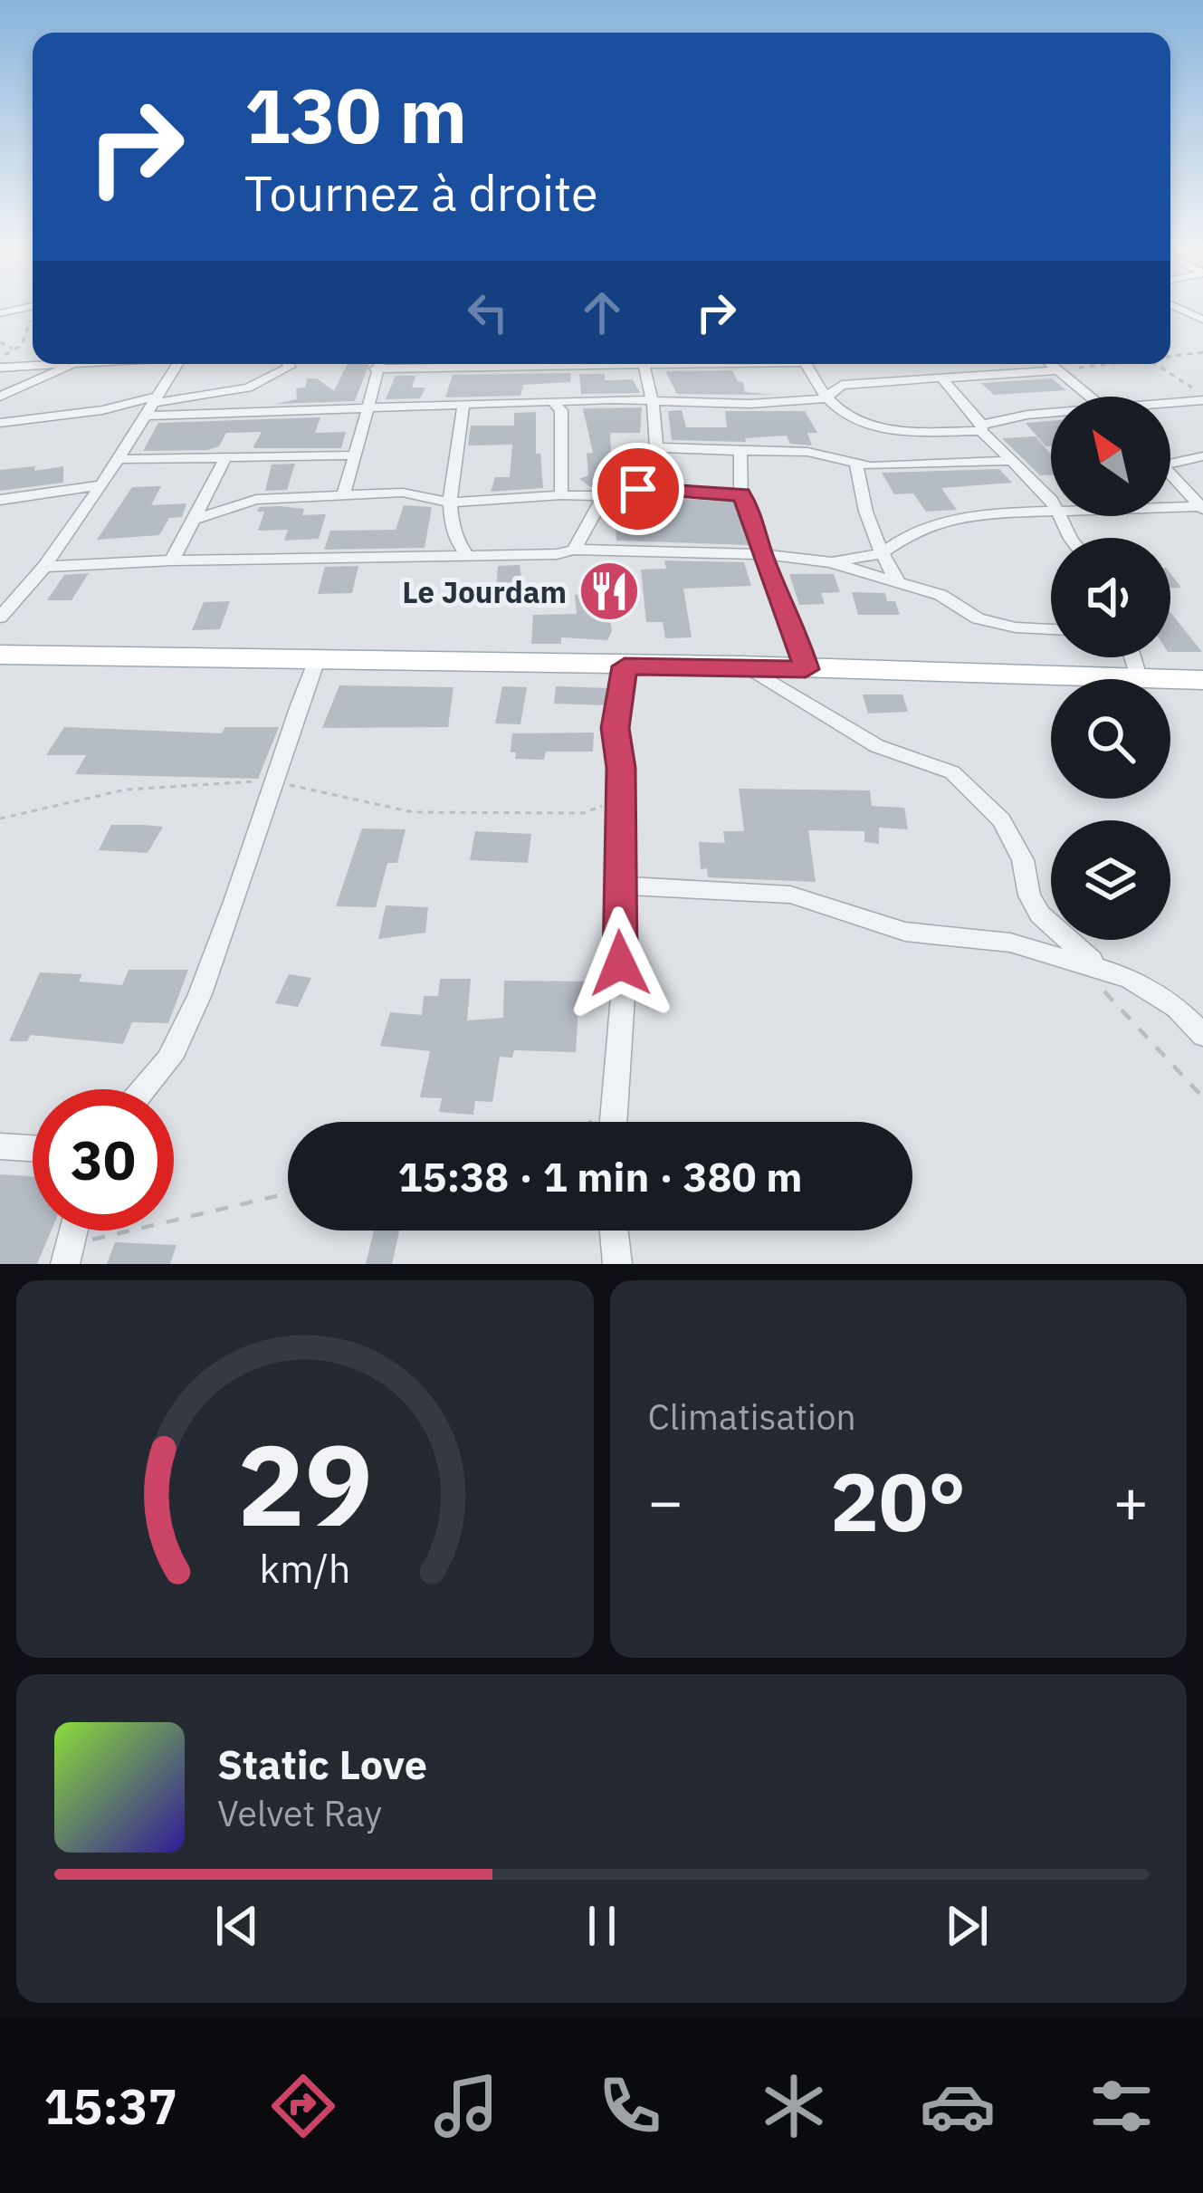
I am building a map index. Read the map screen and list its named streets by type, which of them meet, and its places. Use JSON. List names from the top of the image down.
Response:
{
  "places": {
    "restaurant": ["Le Jourdam"]
  },
  "north": "top left",
  "page": {
    "turn": ["130 m", "Tournez à droite"],
    "limit": "30",
    "trip": "15:38 · 1 min · 380 m",
    "tile": "Climatisation",
    "heat": ["−", "20°", "+"],
    "song": ["Static Love", "Velvet Ray"],
    "tabs": "15:37",
    "gauge": ["29", "km/h"]
  }
}
